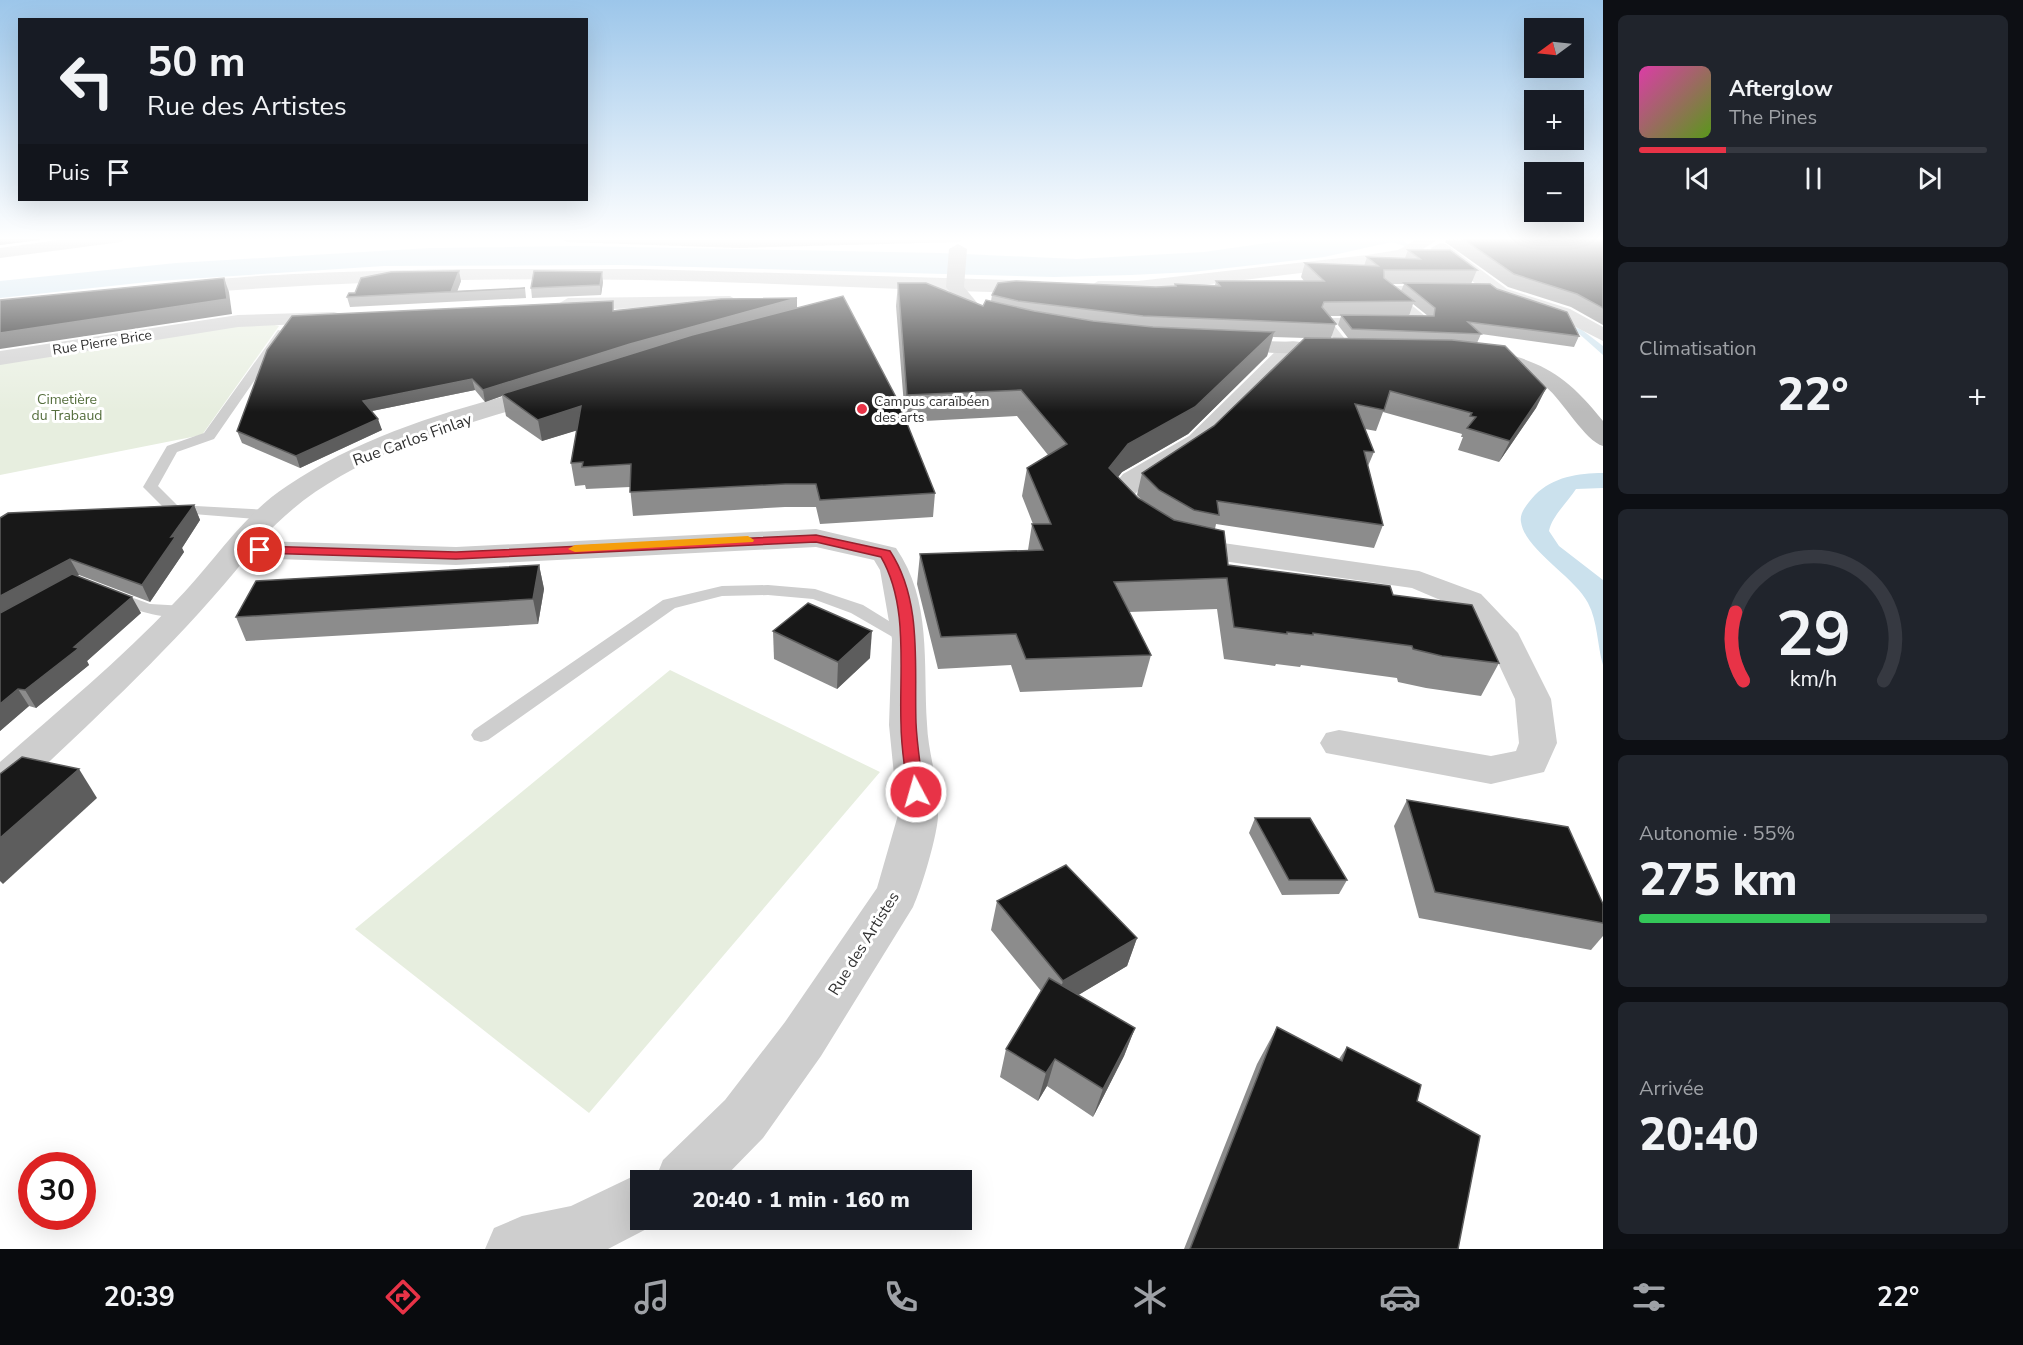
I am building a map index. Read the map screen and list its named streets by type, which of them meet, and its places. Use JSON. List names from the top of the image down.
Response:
{
  "streets": {
    "street": ["Rue Pierre Brice", "Rue Carlos Finlay", "Rue des Artistes"]
  },
  "crossings": [
    ["Rue Carlos Finlay", "Rue des Artistes"]
  ],
  "parks": ["Cimetière du Trabaud"],
  "places": ["Campus caraïbéen des arts"],
  "north": "left",
  "page": {
    "map_buttons": ["+", "−"],
    "turn": ["50 m", "Rue des Artistes"],
    "song": ["Afterglow", "The Pines"],
    "then": "Puis",
    "tile": [
      "Climatisation",
      ["Autonomie · 55%", "275 km"],
      ["Arrivée", "20:40"]
    ],
    "heat": ["−", "22°", "+"],
    "limit": "30",
    "trip": "20:40 · 1 min · 160 m",
    "tabs": ["20:39", "22°"],
    "gauge": ["29", "km/h"]
  }
}
